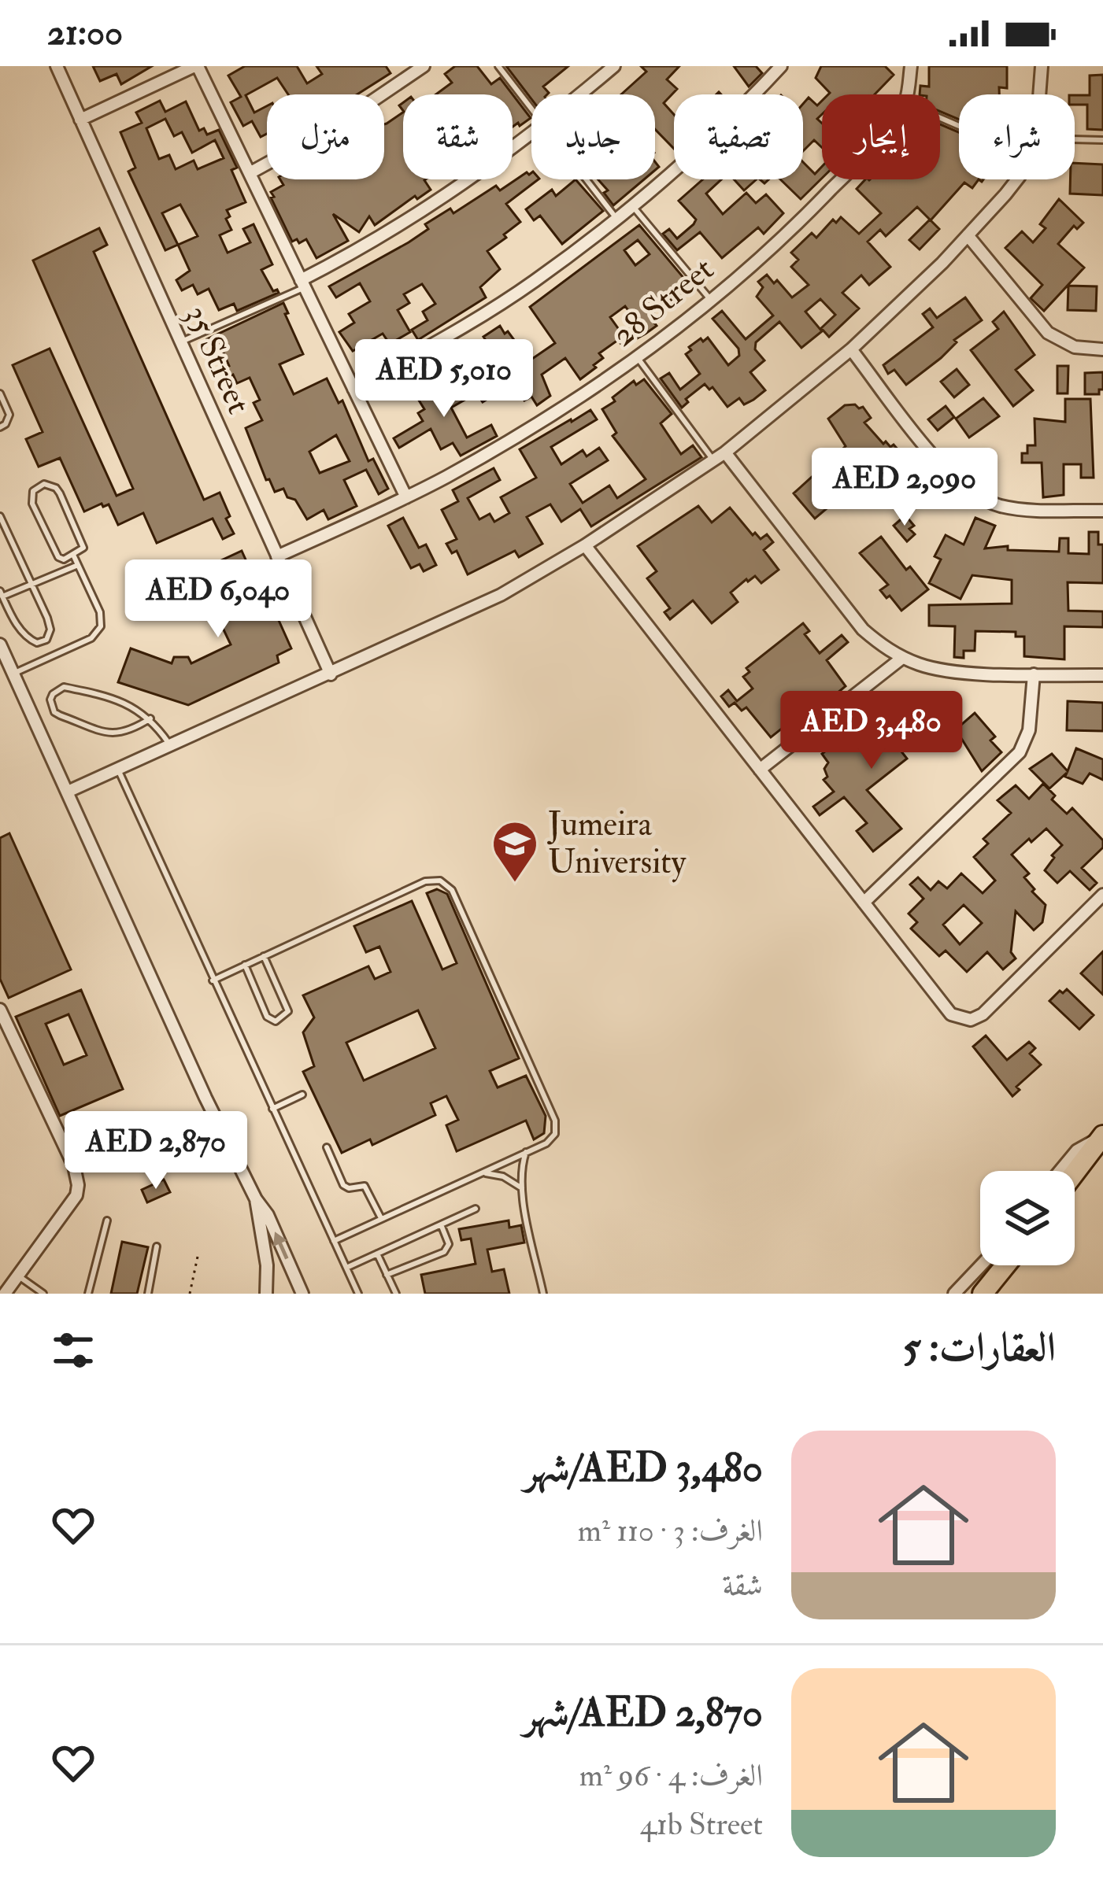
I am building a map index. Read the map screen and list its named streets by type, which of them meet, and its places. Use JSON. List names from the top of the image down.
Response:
{
  "streets": {
    "street": ["28 Street", "35 Street"]
  },
  "crossings": [
    ["28 Street", "35 Street"]
  ],
  "places": {
    "school or university": ["Jumeira University"]
  },
  "page": {
    "status": "21:00",
    "chip": [
      "شراء",
      "إيجار",
      "تصفية",
      "جديد",
      "شقة",
      "منزل"
    ],
    "price": [
      "AED 5,010",
      "AED 2,090",
      "AED 6,040",
      "AED 3,480",
      "AED 2,870"
    ],
    "heading": "العقارات: 5",
    "list": [
      {
        "name": "AED 3,480/شهر",
        "note": "الغرف: 3 · 110 m² · شقة"
      },
      {
        "name": "AED 2,870/شهر",
        "note": "الغرف: 4 · 96 m² · 41b Street"
      }
    ]
  }
}
